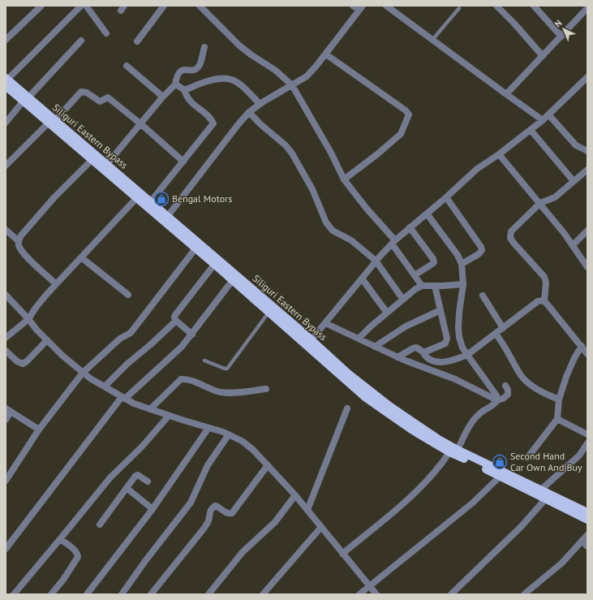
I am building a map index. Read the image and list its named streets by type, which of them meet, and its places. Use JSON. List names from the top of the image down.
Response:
{
  "streets": {
    "main road": ["Siliguri Eastern Bypass"]
  },
  "places": {
    "shop": ["Bengal Motors", "Second Hand Car Own And Buy"]
  },
  "north": "top left"
}
